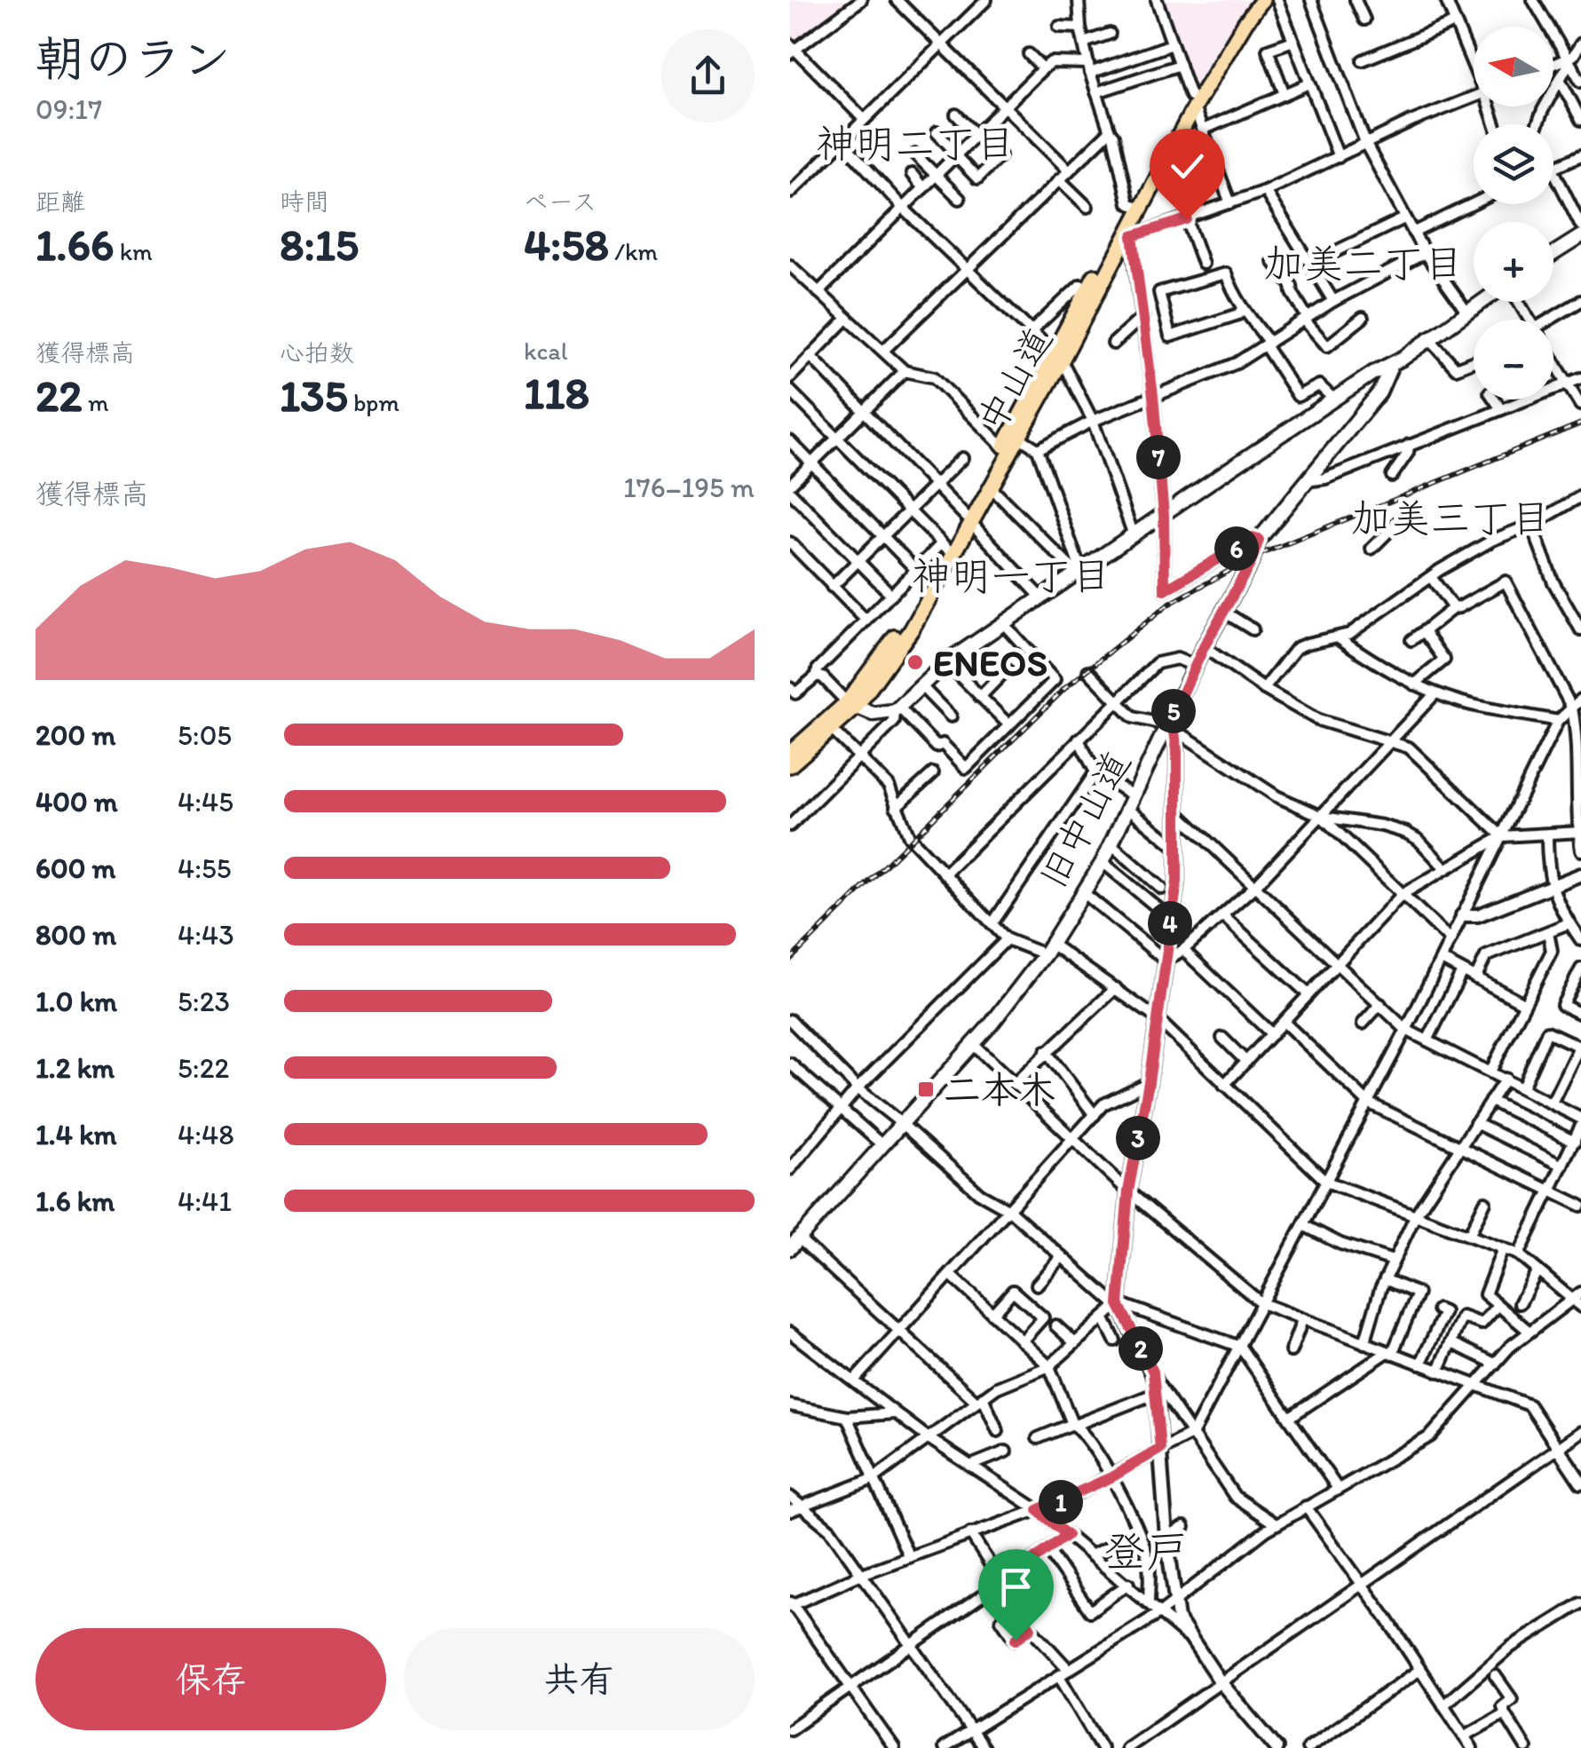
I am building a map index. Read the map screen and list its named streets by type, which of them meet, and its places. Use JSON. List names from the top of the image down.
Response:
{
  "streets": {
    "highway": ["中山道"],
    "main road": ["旧中山道"]
  },
  "districts": [
    "神明二丁目",
    "加美二丁目",
    "加美三丁目",
    "神明一丁目",
    "登戸"
  ],
  "places": {
    "other": ["ENEOS"],
    "transit": ["二本木"]
  },
  "north": "left",
  "page": {
    "heading": ["朝のラン", "09:17"],
    "map_buttons": ["+", "−"],
    "stats": [
      ["距離", "1.66 km"],
      ["時間", "8:15"],
      ["ペース", "4:58 /km"],
      ["獲得標高", "22 m"],
      ["心拍数", "135 bpm"],
      ["kcal", "118"]
    ],
    "pins": [
      "7",
      "6",
      "5",
      "4",
      "3",
      "2",
      "1"
    ],
    "chart": ["獲得標高", "176–195 m"],
    "list": [
      {
        "name": "200 m",
        "note": "5:05"
      },
      {
        "name": "400 m",
        "note": "4:45"
      },
      {
        "name": "600 m",
        "note": "4:55"
      },
      {
        "name": "800 m",
        "note": "4:43"
      },
      {
        "name": "1.0 km",
        "note": "5:23"
      },
      {
        "name": "1.2 km",
        "note": "5:22"
      },
      {
        "name": "1.4 km",
        "note": "4:48"
      },
      {
        "name": "1.6 km",
        "note": "4:41"
      }
    ],
    "buttons": ["保存", "共有"]
  }
}
